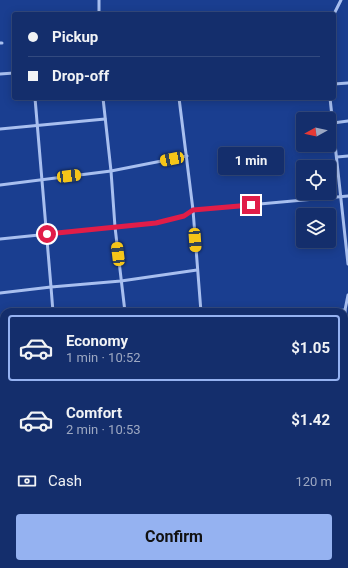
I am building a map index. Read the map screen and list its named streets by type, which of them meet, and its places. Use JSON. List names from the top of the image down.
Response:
{
  "north": "left",
  "page": {
    "banner": ["Pickup", "Drop-off"],
    "bubble": "1 min",
    "list": [
      {
        "name": "Economy",
        "note": "1 min · 10:52",
        "value": "$1.05"
      },
      {
        "name": "Comfort",
        "note": "2 min · 10:53",
        "value": "$1.42"
      }
    ],
    "pay": ["Cash", "120 m"],
    "buttons": "Confirm"
  }
}
